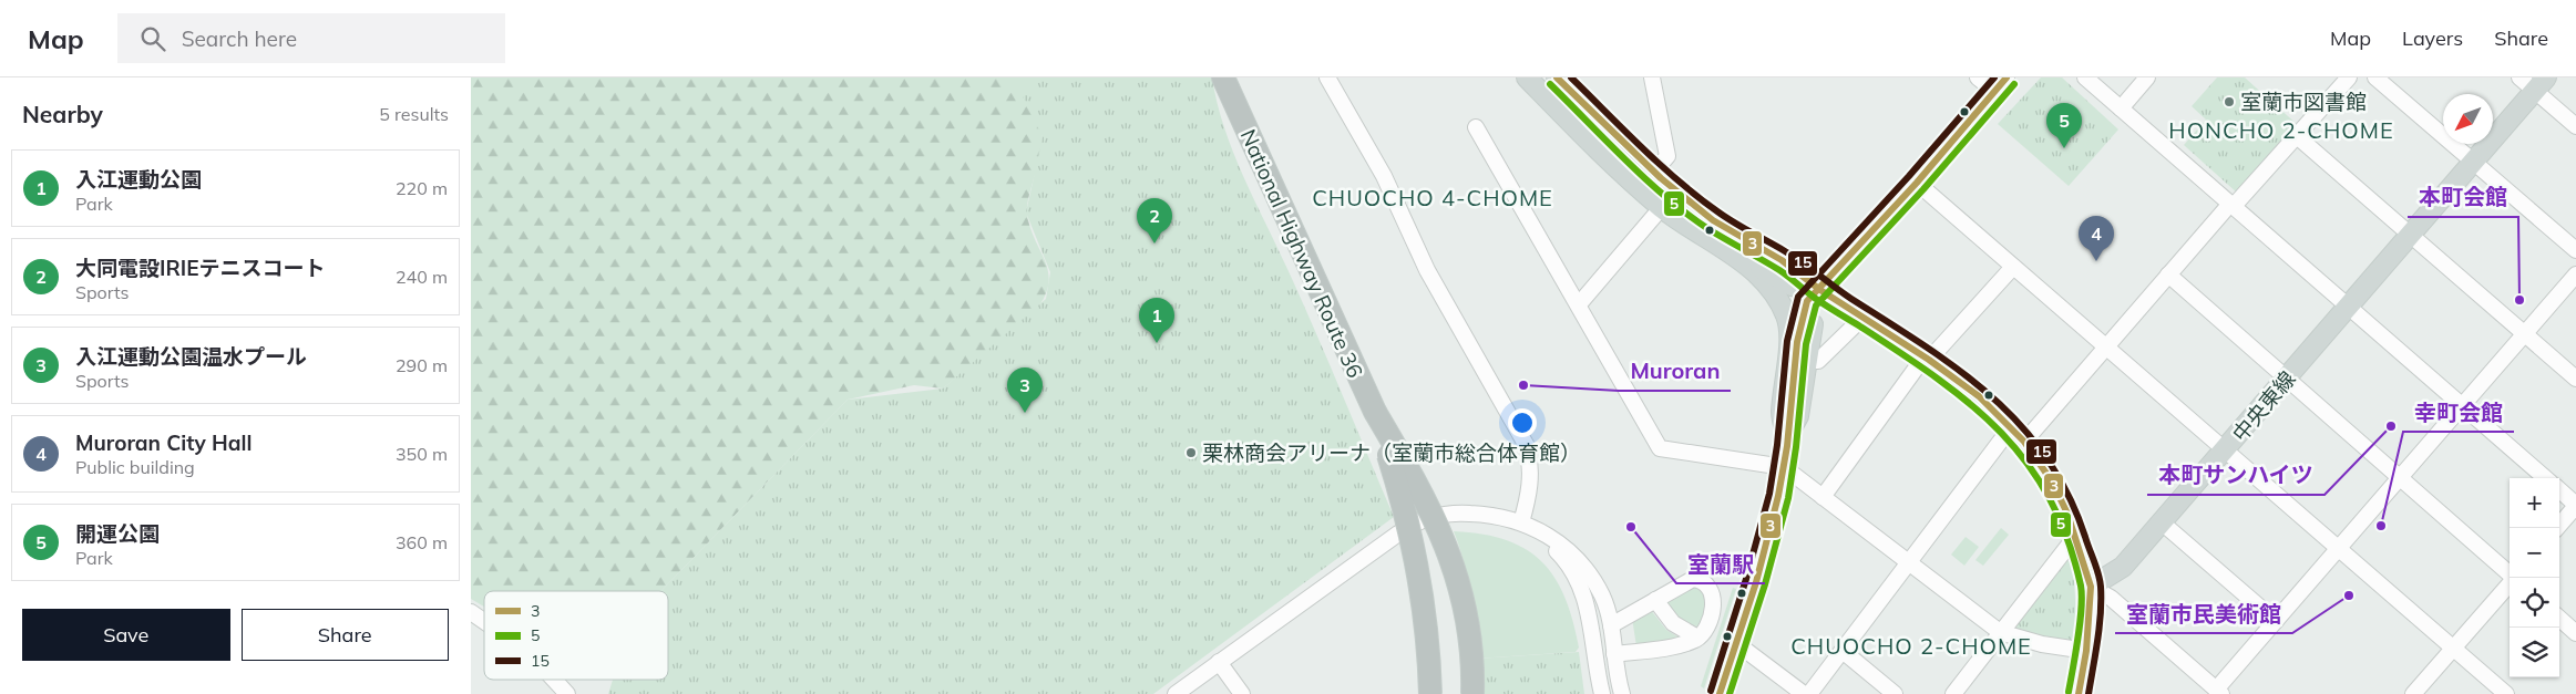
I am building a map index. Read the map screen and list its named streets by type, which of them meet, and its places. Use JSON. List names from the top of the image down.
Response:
{
  "streets": {
    "highway": ["National Highway Route 36"],
    "main road": ["中央東線"]
  },
  "districts": ["HONCHO 2-CHOME", "CHUOCHO 4-CHOME", "CHUOCHO 2-CHOME"],
  "places": [
    "室蘭市図書館",
    "本町会館",
    "Muroran",
    "本町サンハイツ",
    "栗林商会アリーナ（室蘭市総合体育館）",
    "幸町会館",
    "室蘭駅",
    "室蘭市民美術館"
  ],
  "lines": ["transit line 3", "transit line 15", "transit line 5"],
  "legend": ["3", "5", "15"],
  "north": "bottom left",
  "page": {
    "header": "Map",
    "search": "Search here",
    "nav": ["Map", "Layers", "Share"],
    "heading": ["Nearby", "5 results"],
    "pins": [
      "5",
      "2",
      "4",
      "1",
      "3"
    ],
    "list": [
      {
        "mark": "1",
        "name": "入江運動公園",
        "note": "Park",
        "value": "220 m"
      },
      {
        "mark": "2",
        "name": "大同電設IRIEテニスコート",
        "note": "Sports",
        "value": "240 m"
      },
      {
        "mark": "3",
        "name": "入江運動公園温水プール",
        "note": "Sports",
        "value": "290 m"
      },
      {
        "mark": "4",
        "name": "Muroran City Hall",
        "note": "Public building",
        "value": "350 m"
      },
      {
        "mark": "5",
        "name": "開運公園",
        "note": "Park",
        "value": "360 m"
      }
    ],
    "map_buttons": ["+", "−"],
    "buttons": ["Save", "Share"]
  }
}
